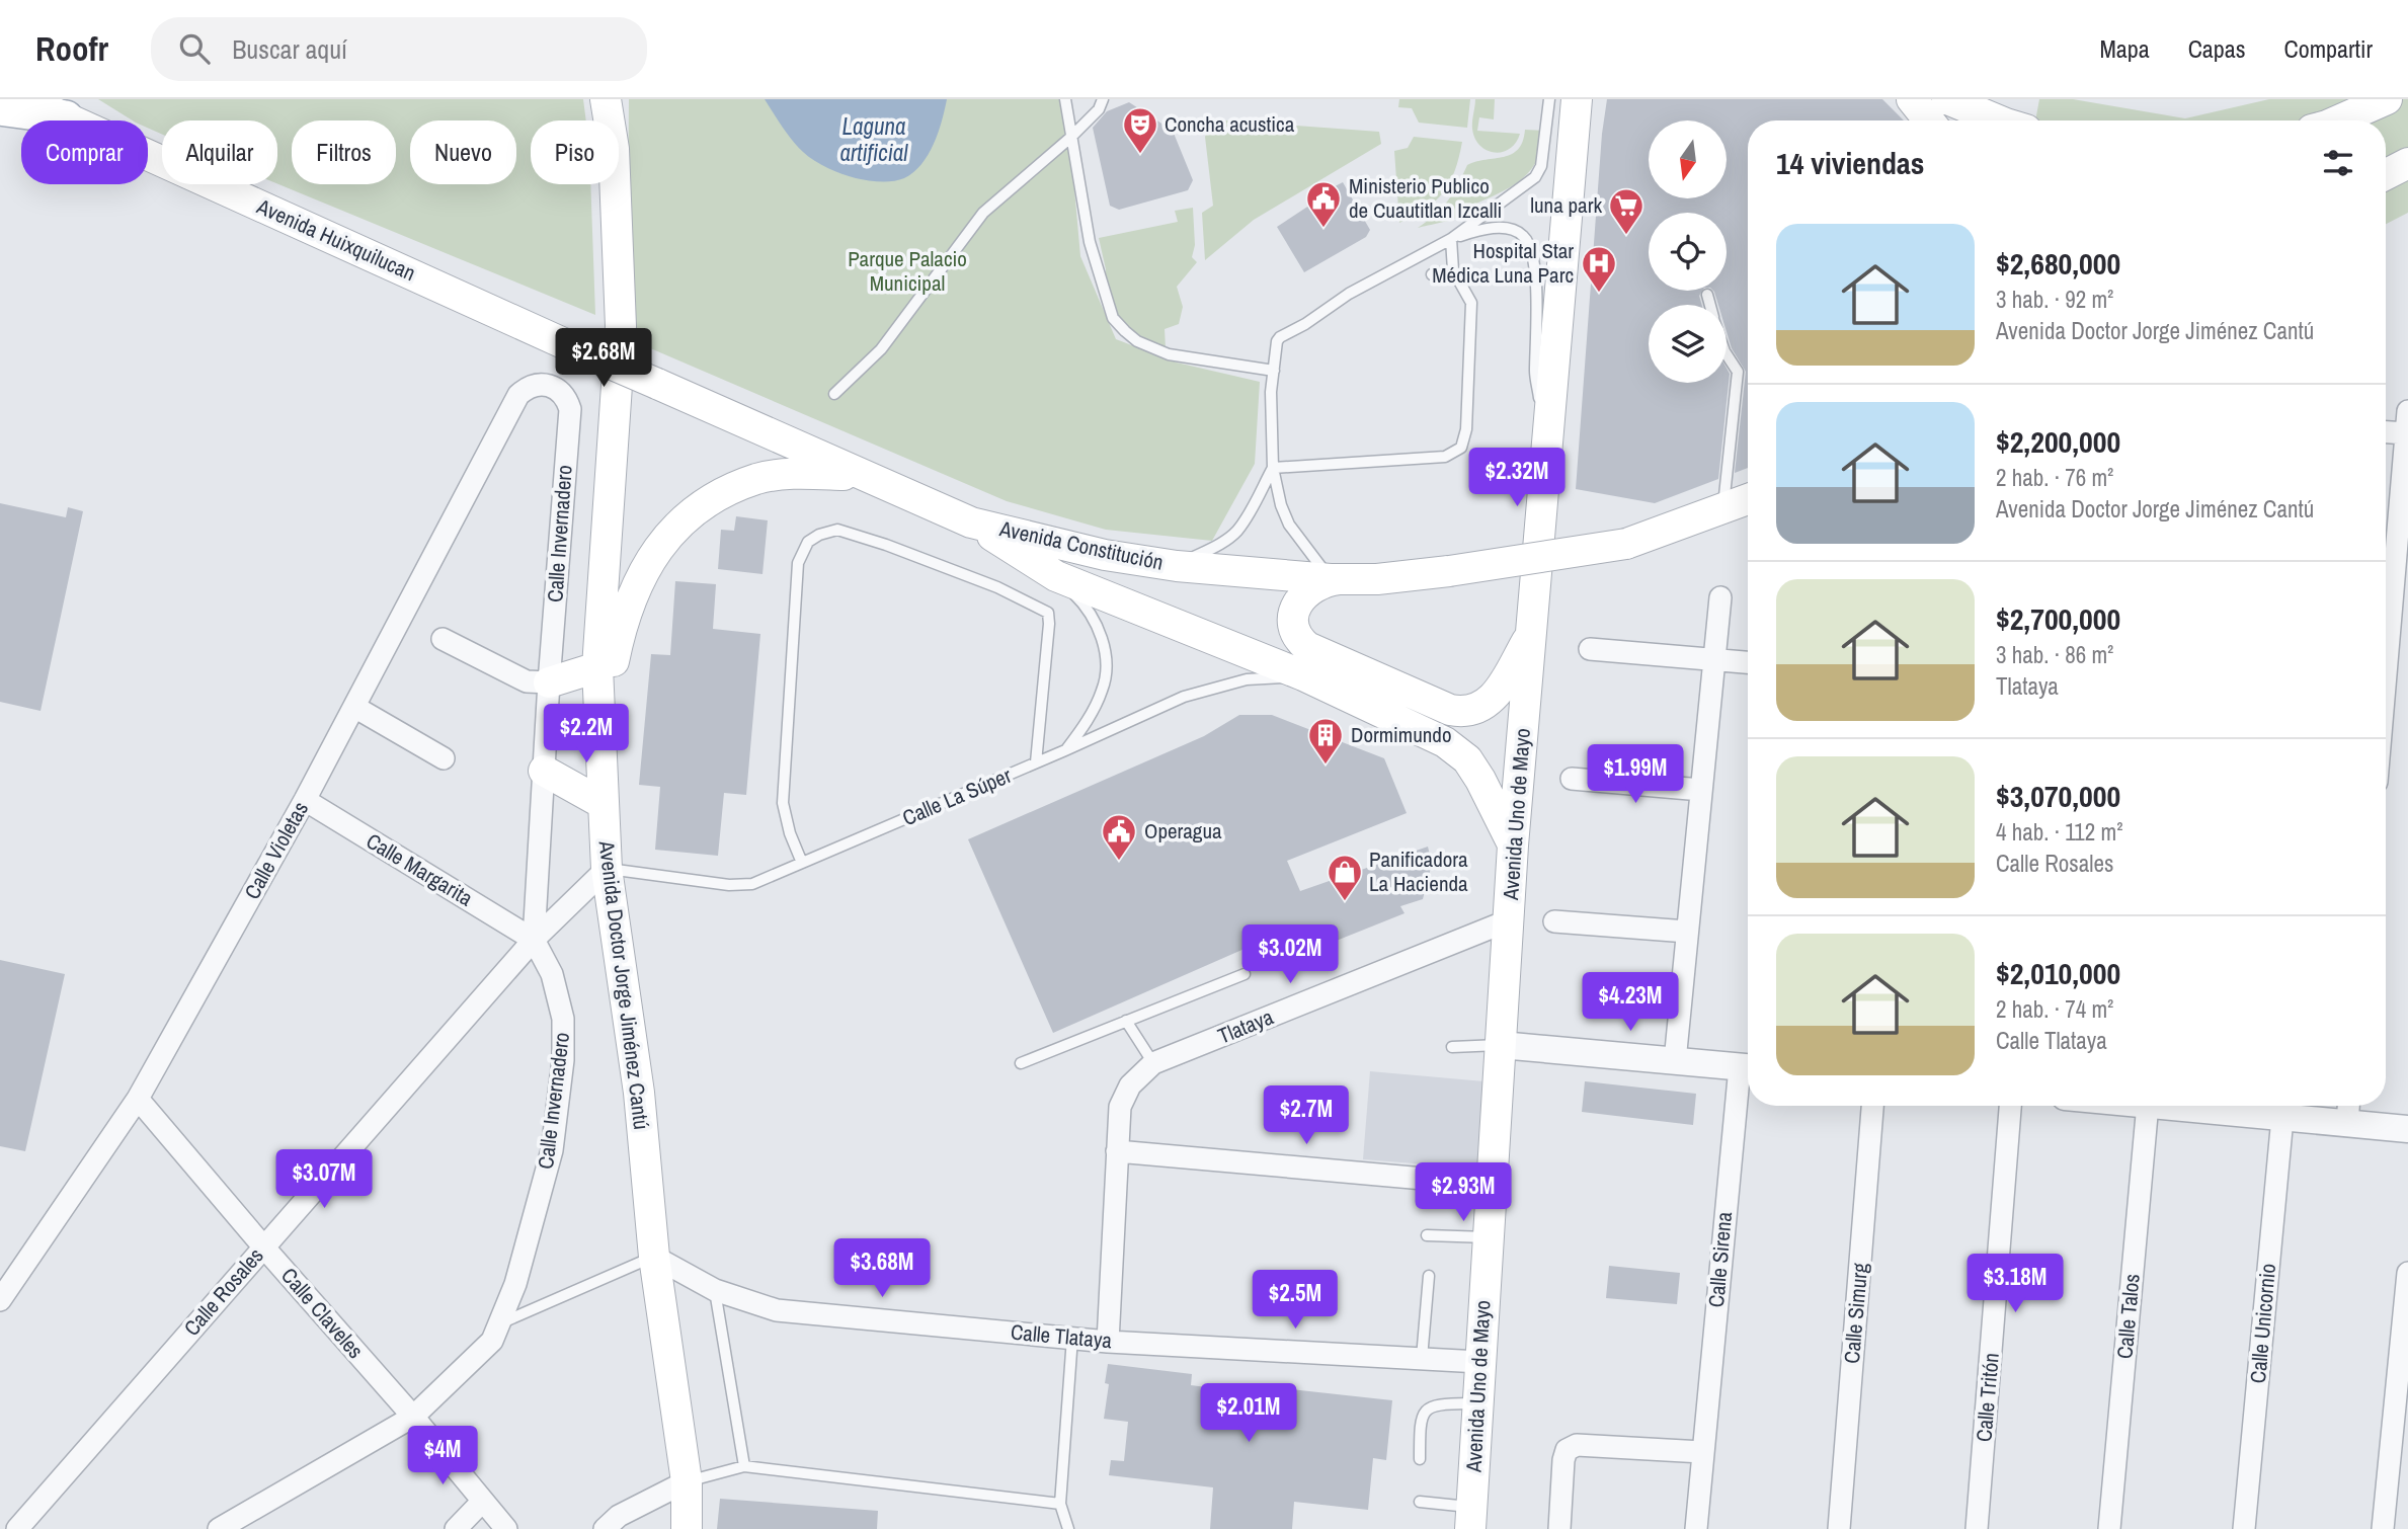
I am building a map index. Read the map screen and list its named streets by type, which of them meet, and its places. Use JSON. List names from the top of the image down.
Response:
{
  "streets": {
    "main road": [
      "Avenida Huixquilucan",
      "Avenida Constitución",
      "Avenida Uno de Mayo",
      "Avenida Doctor Jorge Jiménez Cantú"
    ],
    "street": [
      "Calle Invernadero",
      "Calle Violetas",
      "Calle Margarita",
      "Tlataya",
      "Calle Sirena",
      "Calle Rosales",
      "Calle Claveles",
      "Calle Simurg",
      "Calle Talos",
      "Calle Unicornio",
      "Calle Tlataya",
      "Calle Tritón"
    ],
    "lane": ["Calle La Súper"]
  },
  "crossings": [
    ["Avenida Huixquilucan", "Avenida Constitución"],
    ["Calle Invernadero", "Calle Violetas"],
    ["Calle Invernadero", "Calle Margarita"],
    ["Calle Invernadero", "Calle Rosales"],
    ["Calle Invernadero", "Calle Claveles"],
    ["Calle La Súper", "Avenida Doctor Jorge Jiménez Cantú"],
    ["Calle La Súper", "Calle Rosales"],
    ["Avenida Uno de Mayo", "Tlataya"],
    ["Avenida Uno de Mayo", "Calle Tlataya"],
    ["Calle Violetas", "Calle Margarita"],
    ["Calle Violetas", "Calle Claveles"],
    ["Calle Margarita", "Calle Rosales"],
    ["Avenida Doctor Jorge Jiménez Cantú", "Calle Rosales"],
    ["Avenida Doctor Jorge Jiménez Cantú", "Calle Tlataya"],
    ["Tlataya", "Calle Tlataya"],
    ["Calle Rosales", "Calle Claveles"]
  ],
  "water": ["Laguna artificial"],
  "parks": ["Parque Palacio Municipal"],
  "places": {
    "theatre": ["Concha acustica"],
    "public building": ["Ministerio Publico de Cuautitlan Izcalli", "Operagua"],
    "supermarket": ["luna park"],
    "hospital": ["Hospital Star Médica Luna Parc"],
    "building": ["Dormimundo"],
    "shop": ["Panificadora La Hacienda"]
  },
  "north": "bottom",
  "page": {
    "header": "Roofr",
    "search": "Buscar aquí",
    "nav": ["Mapa", "Capas", "Compartir"],
    "chip": [
      "Comprar",
      "Alquilar",
      "Filtros",
      "Nuevo",
      "Piso"
    ],
    "heading": "14 viviendas",
    "list": [
      {
        "name": "$2,680,000",
        "note": "3 hab. · 92 m² · Avenida Doctor Jorge Jiménez Cantú"
      },
      {
        "name": "$2,200,000",
        "note": "2 hab. · 76 m² · Avenida Doctor Jorge Jiménez Cantú"
      },
      {
        "name": "$2,700,000",
        "note": "3 hab. · 86 m² · Tlataya"
      },
      {
        "name": "$3,070,000",
        "note": "4 hab. · 112 m² · Calle Rosales"
      },
      {
        "name": "$2,010,000",
        "note": "2 hab. · 74 m² · Calle Tlataya"
      }
    ],
    "price": [
      "$2.68M",
      "$2.32M",
      "$2.2M",
      "$1.99M",
      "$3.02M",
      "$4.23M",
      "$2.7M",
      "$3.07M",
      "$2.93M",
      "$3.68M",
      "$3.18M",
      "$2.5M",
      "$2.01M",
      "$4M"
    ]
  }
}
